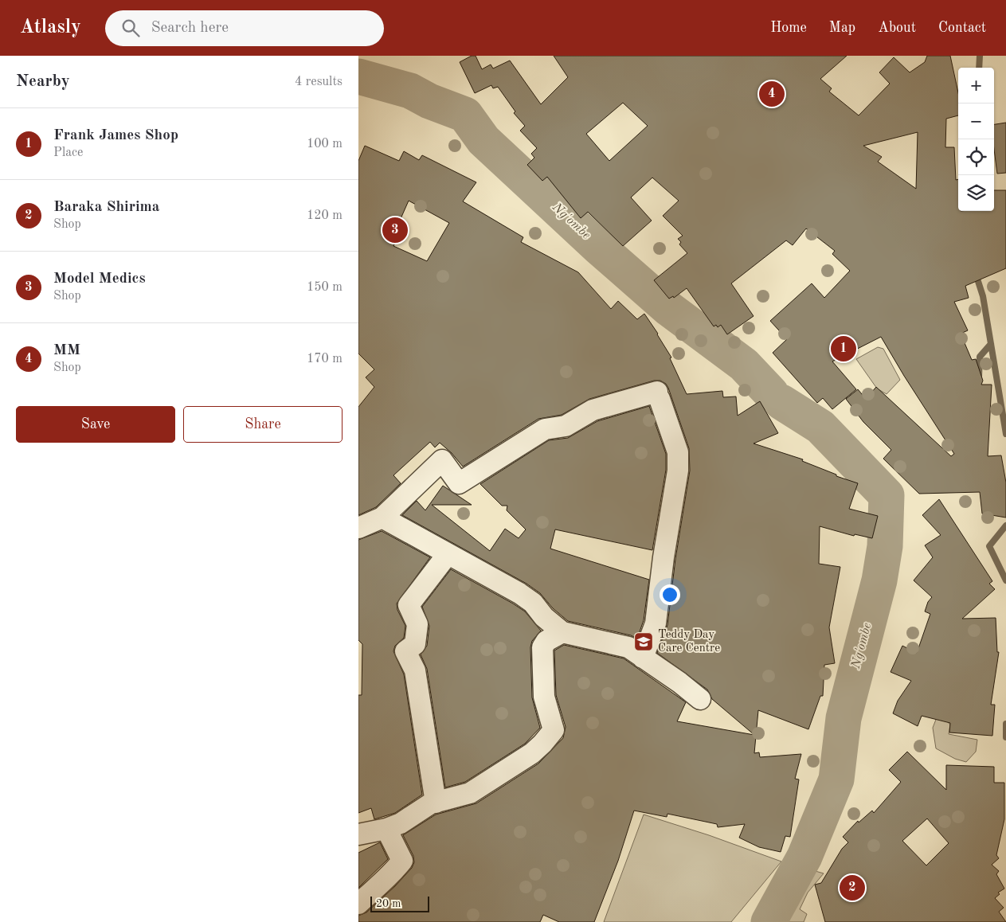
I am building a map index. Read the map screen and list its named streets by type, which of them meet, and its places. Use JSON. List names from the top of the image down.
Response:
{
  "water": ["Ng'ombe"],
  "places": {
    "school or university": ["Teddy Day Care Centre"]
  },
  "scale_bar": "20 m",
  "page": {
    "header": "Atlasly",
    "search": "Search here",
    "nav": [
      "Home",
      "Map",
      "About",
      "Contact"
    ],
    "heading": ["Nearby", "4 results"],
    "map_buttons": ["+", "−"],
    "pins": [
      "4",
      "3",
      "1",
      "2"
    ],
    "list": [
      {
        "mark": "1",
        "name": "Frank James Shop",
        "note": "Place",
        "value": "100 m"
      },
      {
        "mark": "2",
        "name": "Baraka Shirima",
        "note": "Shop",
        "value": "120 m"
      },
      {
        "mark": "3",
        "name": "Model Medics",
        "note": "Shop",
        "value": "150 m"
      },
      {
        "mark": "4",
        "name": "MM",
        "note": "Shop",
        "value": "170 m"
      }
    ],
    "buttons": ["Save", "Share"],
    "scale": "20 m"
  }
}
